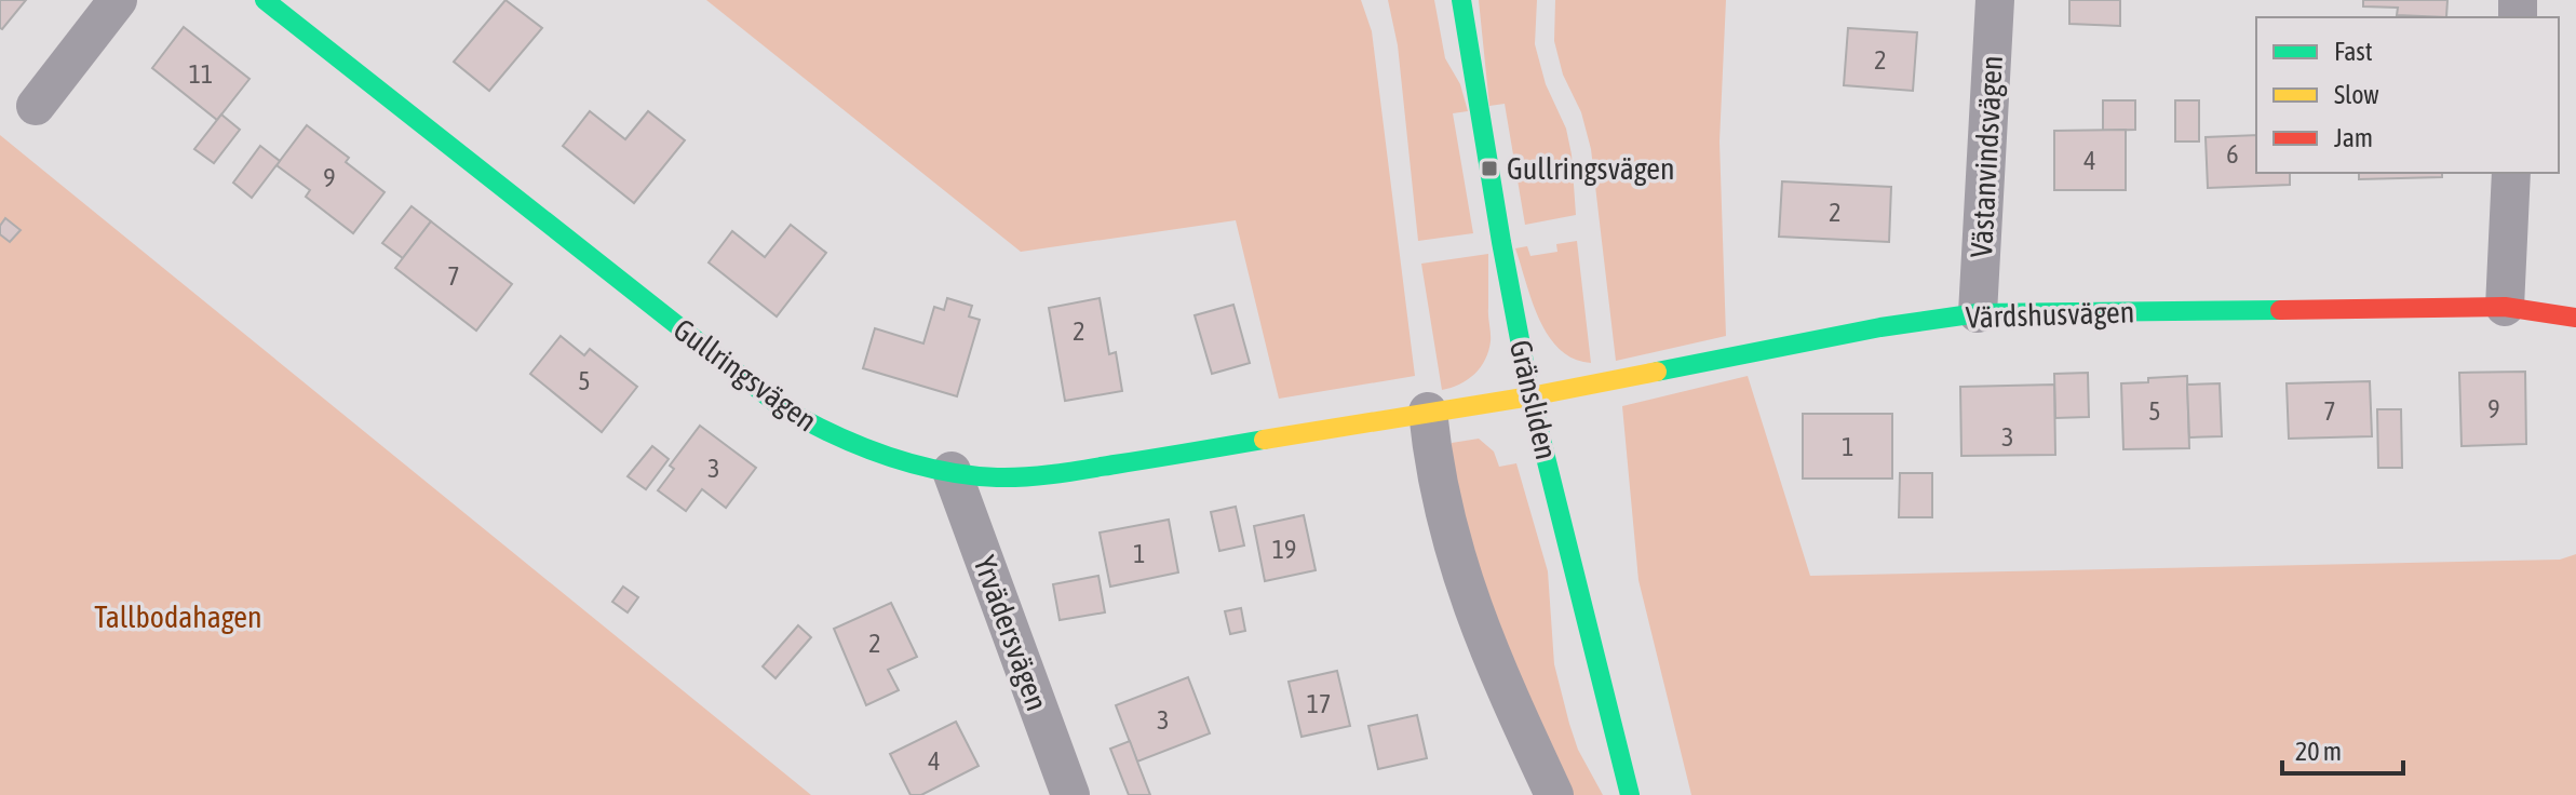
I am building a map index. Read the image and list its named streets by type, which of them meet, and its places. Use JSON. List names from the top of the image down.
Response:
{
  "streets": {
    "street": [
      "Västanvindsvägen",
      "Värdshusvägen",
      "Gullringsvägen",
      "Gränsliden",
      "Yrvädersvägen"
    ]
  },
  "crossings": [
    ["Västanvindsvägen", "Värdshusvägen"],
    ["Värdshusvägen", "Gullringsvägen"],
    ["Värdshusvägen", "Gränsliden"],
    ["Gullringsvägen", "Gränsliden"],
    ["Gullringsvägen", "Yrvädersvägen"]
  ],
  "parks": ["Tallbodahagen"],
  "places": {
    "transit": ["Gullringsvägen"]
  },
  "house_numbers": [
    "2",
    "11",
    "6",
    "4",
    "9",
    "2",
    "7",
    "2",
    "5",
    "9",
    "5",
    "7",
    "3",
    "1",
    "3",
    "19",
    "1",
    "2",
    "17",
    "3",
    "4"
  ],
  "legend": ["Fast", "Slow", "Jam"],
  "scale_bar": "20 m"
}
